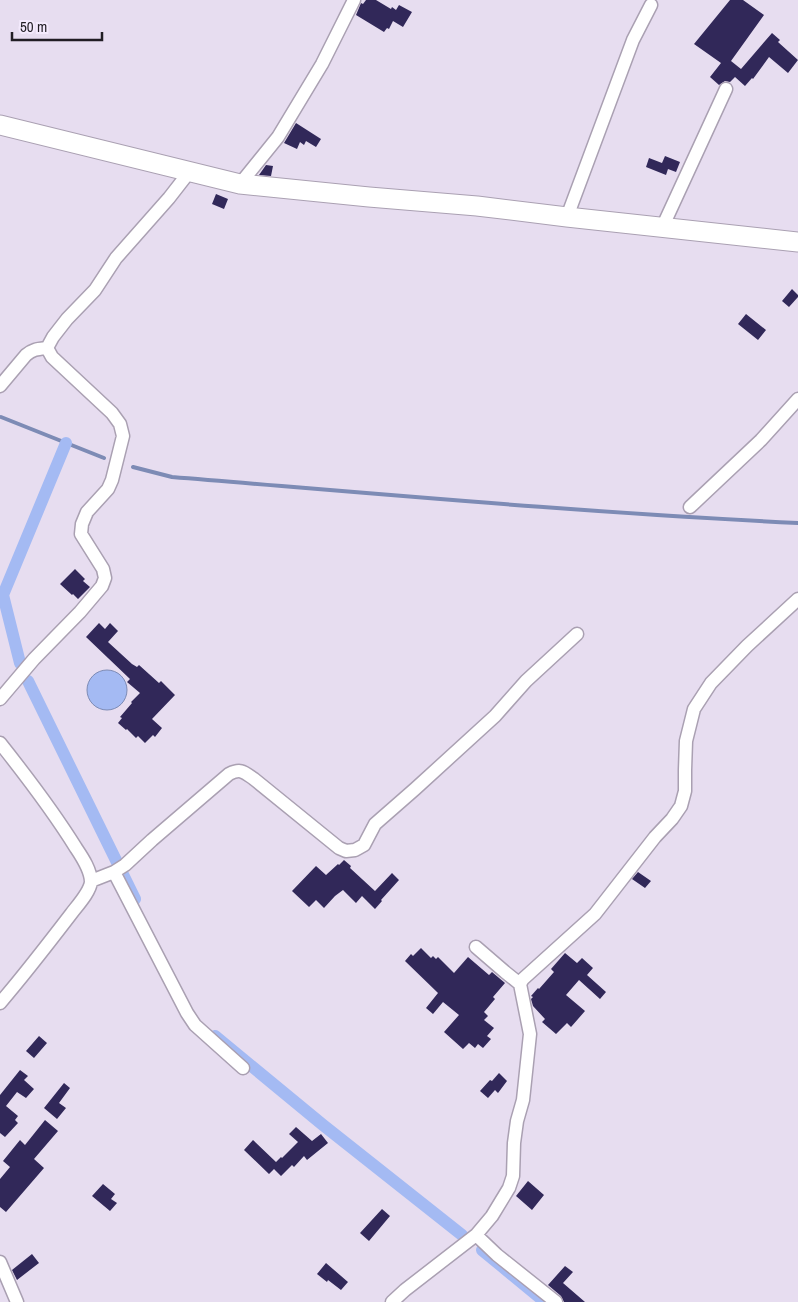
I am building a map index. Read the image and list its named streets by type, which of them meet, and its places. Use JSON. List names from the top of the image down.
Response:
{
  "scale_bar": "50 m"
}
